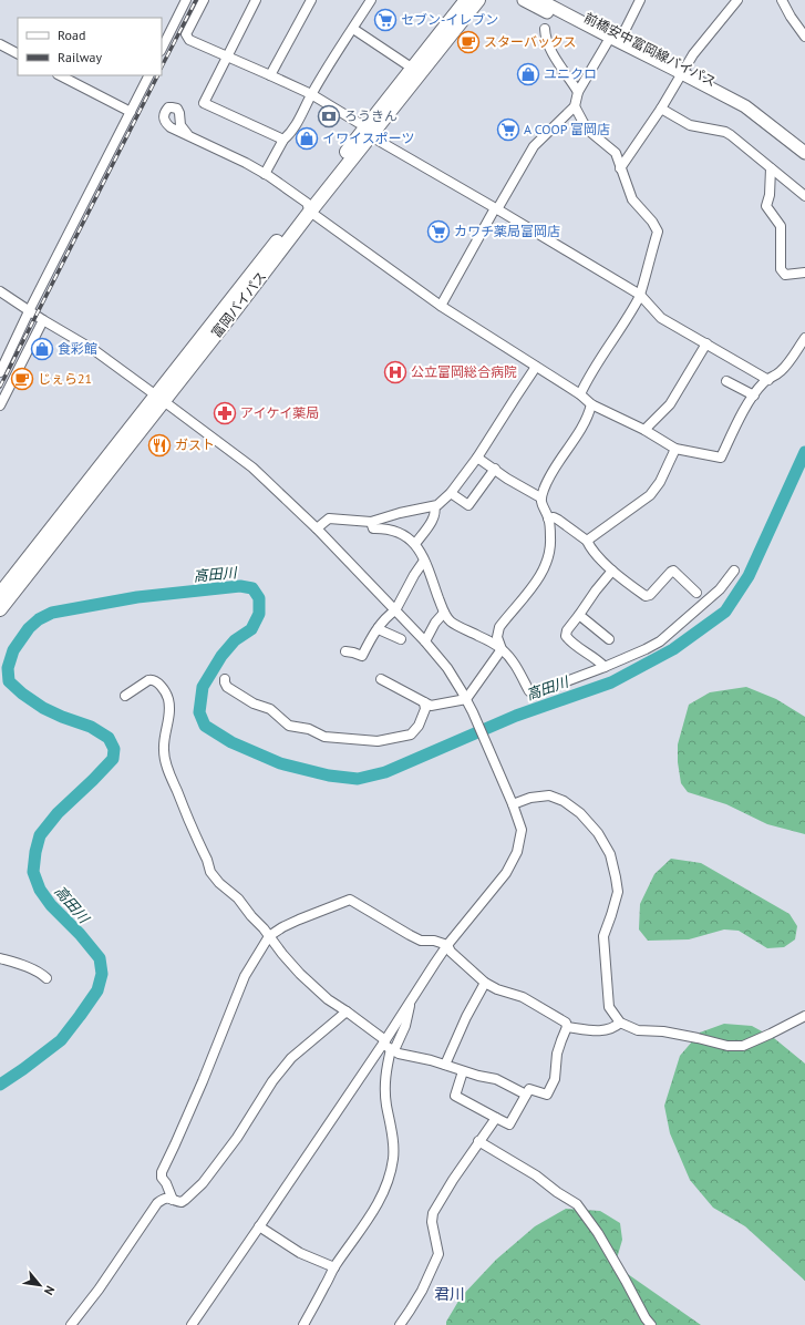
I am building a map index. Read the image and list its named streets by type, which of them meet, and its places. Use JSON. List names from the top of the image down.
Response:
{
  "streets": {
    "highway": ["富岡バイパス"],
    "main road": ["前橋安中富岡線バイパス"]
  },
  "districts": ["君川"],
  "water": ["高田川"],
  "places": {
    "supermarket": ["セブン-イレブン", "A COOP 富岡店", "カワチ薬局富岡店"],
    "cafe": ["スターバックス", "じぇら21"],
    "shop": ["ユニクロ", "イワイスポーツ", "食彩館"],
    "bank": ["ろうきん"],
    "hospital": ["公立富岡総合病院"],
    "pharmacy": ["アイケイ薬局"],
    "restaurant": ["ガスト"]
  },
  "legend": ["Road", "Railway"],
  "north": "bottom right"
}
